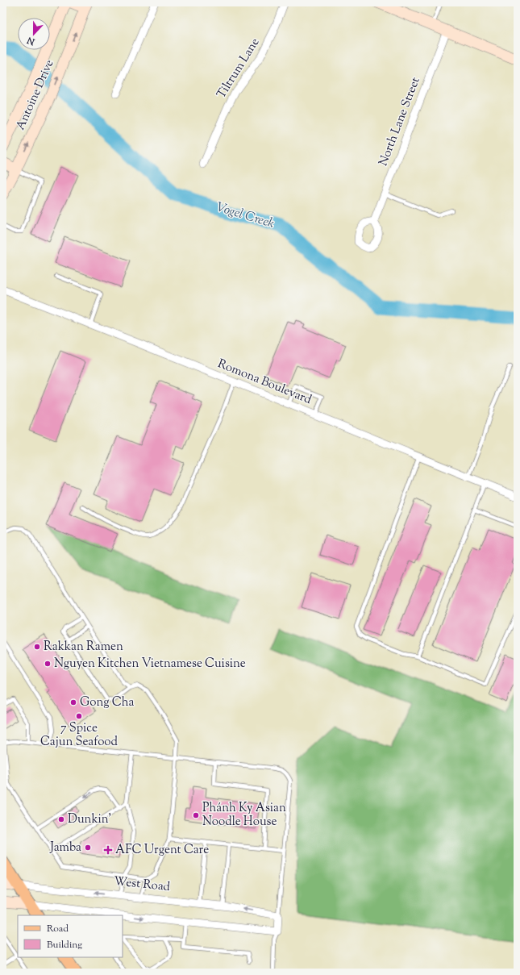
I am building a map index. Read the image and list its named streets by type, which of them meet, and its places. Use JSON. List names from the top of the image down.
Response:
{
  "streets": {
    "main road": ["Antoine Drive", "West Road"],
    "street": ["Tiltrum Lane", "North Lane Street", "Romona Boulevard"]
  },
  "water": ["Vogel Creek"],
  "places": {
    "other": [
      "Rakkan Ramen",
      "Nguyen Kitchen Vietnamese Cuisine",
      "Gong Cha",
      "7 Spice Cajun Seafood",
      "Phánh Ky Asian Noodle House",
      "Dunkin'",
      "Jamba"
    ],
    "health": ["AFC Urgent Care"]
  },
  "legend": ["Road", "Building"],
  "north": "bottom"
}
